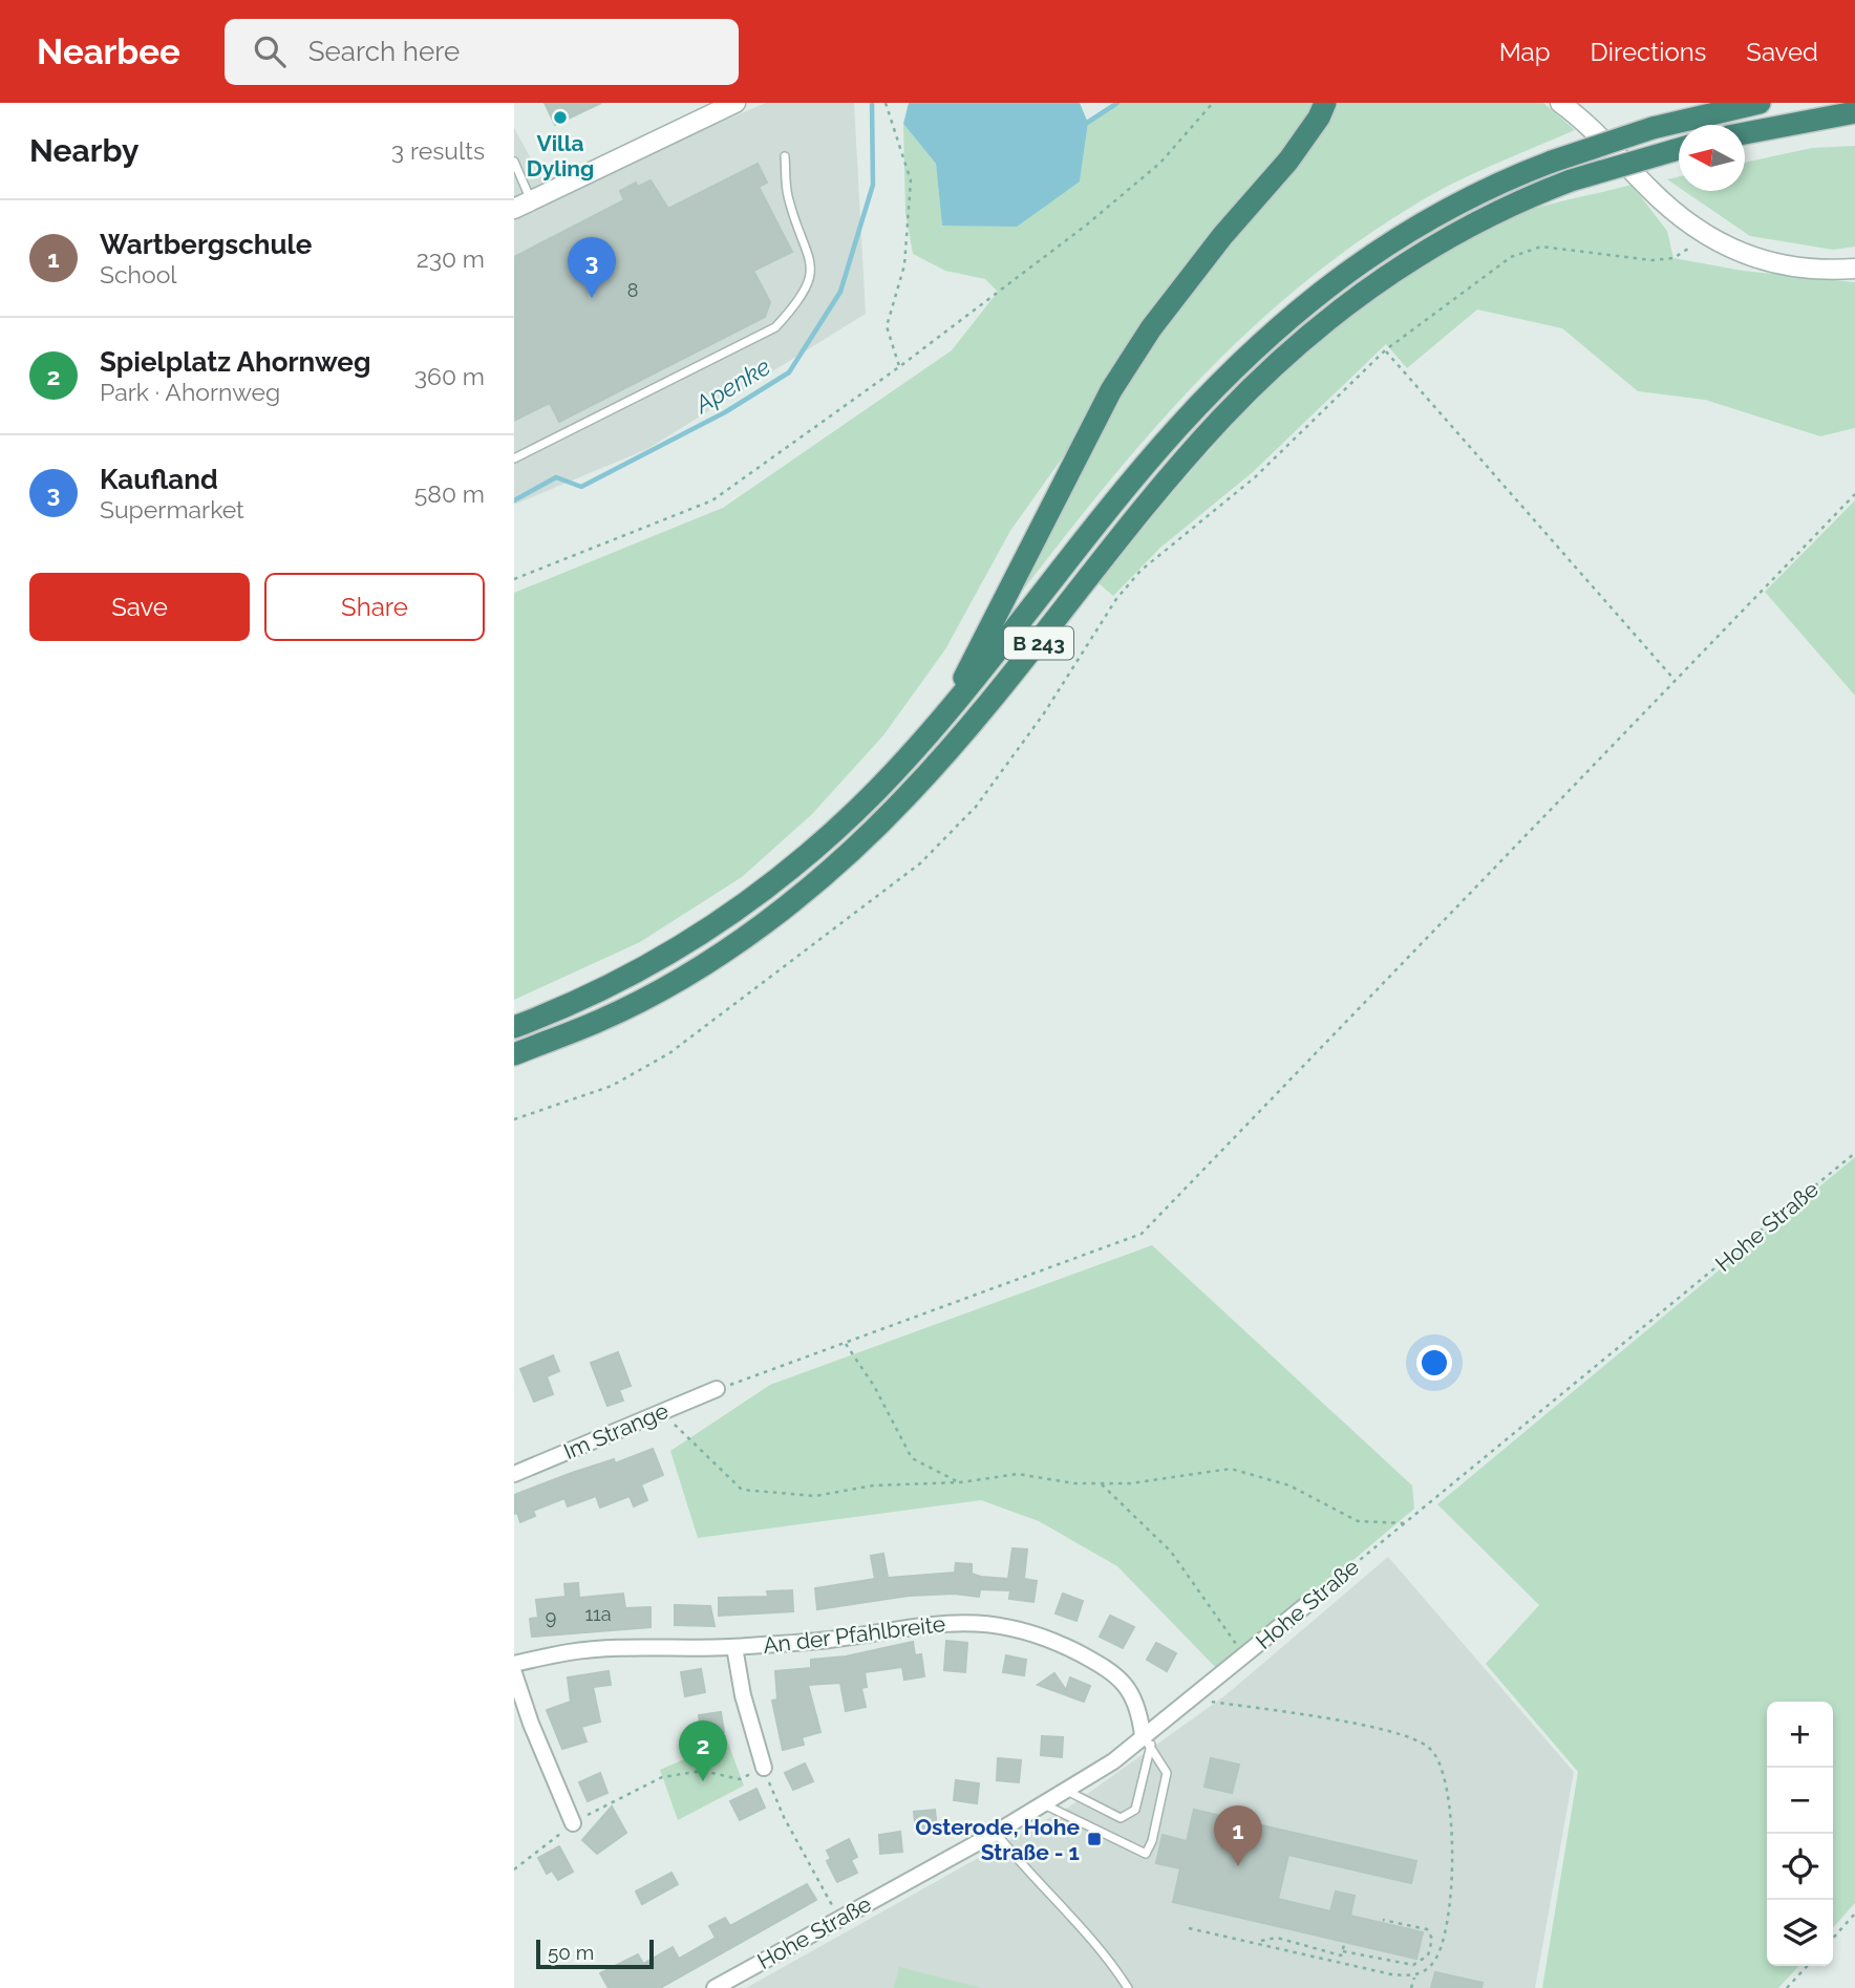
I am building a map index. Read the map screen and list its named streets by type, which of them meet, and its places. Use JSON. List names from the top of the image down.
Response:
{
  "streets": {
    "highway": ["B 243"],
    "street": ["Hohe Straße", "Im Strange", "An der Pfahlbreite"]
  },
  "crossings": [
    ["Hohe Straße", "An der Pfahlbreite"]
  ],
  "water": ["Apenke"],
  "places": {
    "other": ["Villa Dyling"],
    "transit": ["Osterode, Hohe Straße - 1"]
  },
  "house_numbers": ["8", "11a", "9"],
  "scale_bar": "50 m",
  "north": "left",
  "page": {
    "header": "Nearbee",
    "search": "Search here",
    "nav": ["Map", "Directions", "Saved"],
    "heading": ["Nearby", "3 results"],
    "list": [
      {
        "mark": "1",
        "name": "Wartbergschule",
        "note": "School",
        "value": "230 m"
      },
      {
        "mark": "2",
        "name": "Spielplatz Ahornweg",
        "note": "Park · Ahornweg",
        "value": "360 m"
      },
      {
        "mark": "3",
        "name": "Kaufland",
        "note": "Supermarket",
        "value": "580 m"
      }
    ],
    "pins": ["3", "2", "1"],
    "buttons": ["Save", "Share"],
    "map_buttons": ["+", "−"],
    "scale": "50 m"
  }
}
